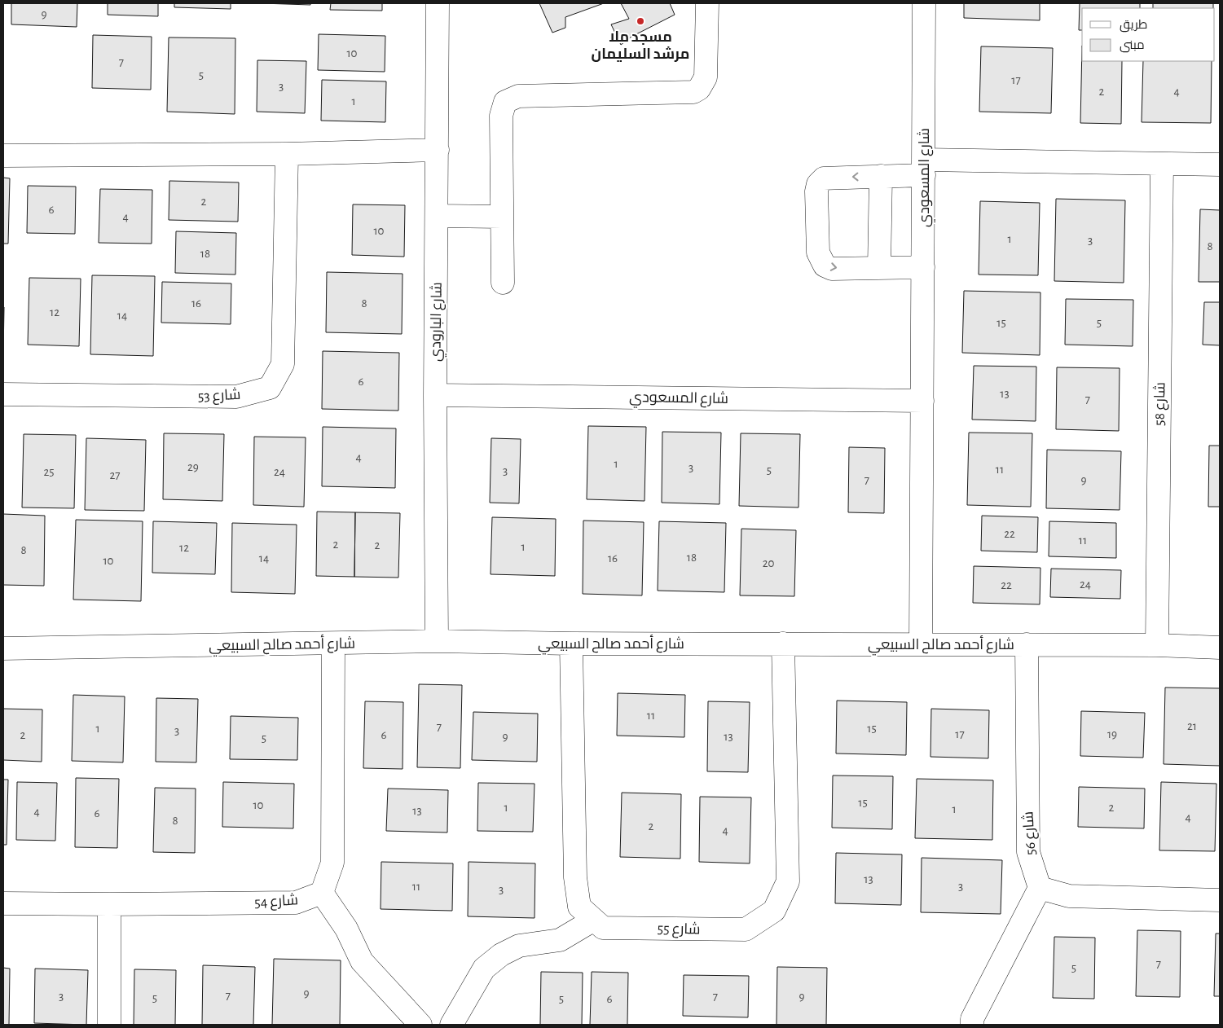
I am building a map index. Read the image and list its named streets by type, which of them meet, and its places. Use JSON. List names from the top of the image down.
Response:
{
  "streets": {
    "street": [
      "شارع المسعودي",
      "شارع البارودي",
      "شارع 53",
      "شارع 58",
      "شارع أحمد صالح السبيعي",
      "شارع 56",
      "شارع 54",
      "شارع 55"
    ]
  },
  "crossings": [
    ["شارع المسعودي", "شارع البارودي"],
    ["شارع المسعودي", "شارع أحمد صالح السبيعي"],
    ["شارع البارودي", "شارع أحمد صالح السبيعي"],
    ["شارع 58", "شارع أحمد صالح السبيعي"],
    ["شارع أحمد صالح السبيعي", "شارع 56"],
    ["شارع أحمد صالح السبيعي", "شارع 55"]
  ],
  "places": ["مسجد ملا مرشد السليمان"],
  "house_numbers": [
    "9",
    "10",
    "7",
    "5",
    "17",
    "3",
    "2",
    "4",
    "1",
    "2",
    "6",
    "4",
    "10",
    "1",
    "3",
    "8",
    "18",
    "16",
    "8",
    "12",
    "14",
    "15",
    "5",
    "6",
    "13",
    "7",
    "4",
    "1",
    "29",
    "3",
    "11",
    "5",
    "3",
    "25",
    "24",
    "27",
    "7",
    "9",
    "22",
    "11",
    "2",
    "2",
    "1",
    "12",
    "8",
    "18",
    "14",
    "16",
    "10",
    "20",
    "24",
    "22",
    "11",
    "21",
    "7",
    "1",
    "15",
    "3",
    "17",
    "19",
    "2",
    "6",
    "9",
    "13",
    "5",
    "15",
    "10",
    "1",
    "2",
    "1",
    "13",
    "4",
    "6",
    "4",
    "8",
    "2",
    "4",
    "13",
    "11",
    "3",
    "3",
    "7",
    "5",
    "9",
    "7",
    "3",
    "7",
    "9",
    "5",
    "5",
    "6"
  ],
  "legend": ["طريق", "مبنى"]
}
